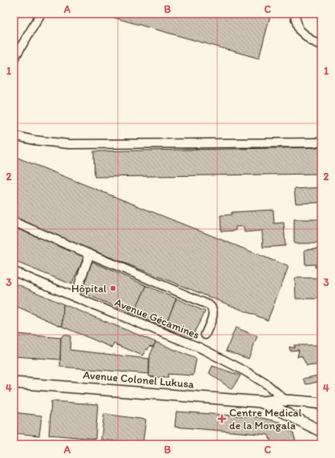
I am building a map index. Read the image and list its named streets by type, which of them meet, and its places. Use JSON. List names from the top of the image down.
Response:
{
  "streets": {
    "main road": ["Avenue Colonel Lukusa"],
    "street": ["Avenue Gécamines"]
  },
  "crossings": [
    ["Avenue Gécamines", "Avenue Colonel Lukusa"]
  ],
  "places": {
    "other": ["Hôpital"],
    "health": ["Centre Medical de la Mongala"]
  },
  "grid": {
    "columns": ["A", "B", "C"],
    "rows": [
      "1",
      "2",
      "3",
      "4"
    ]
  }
}
